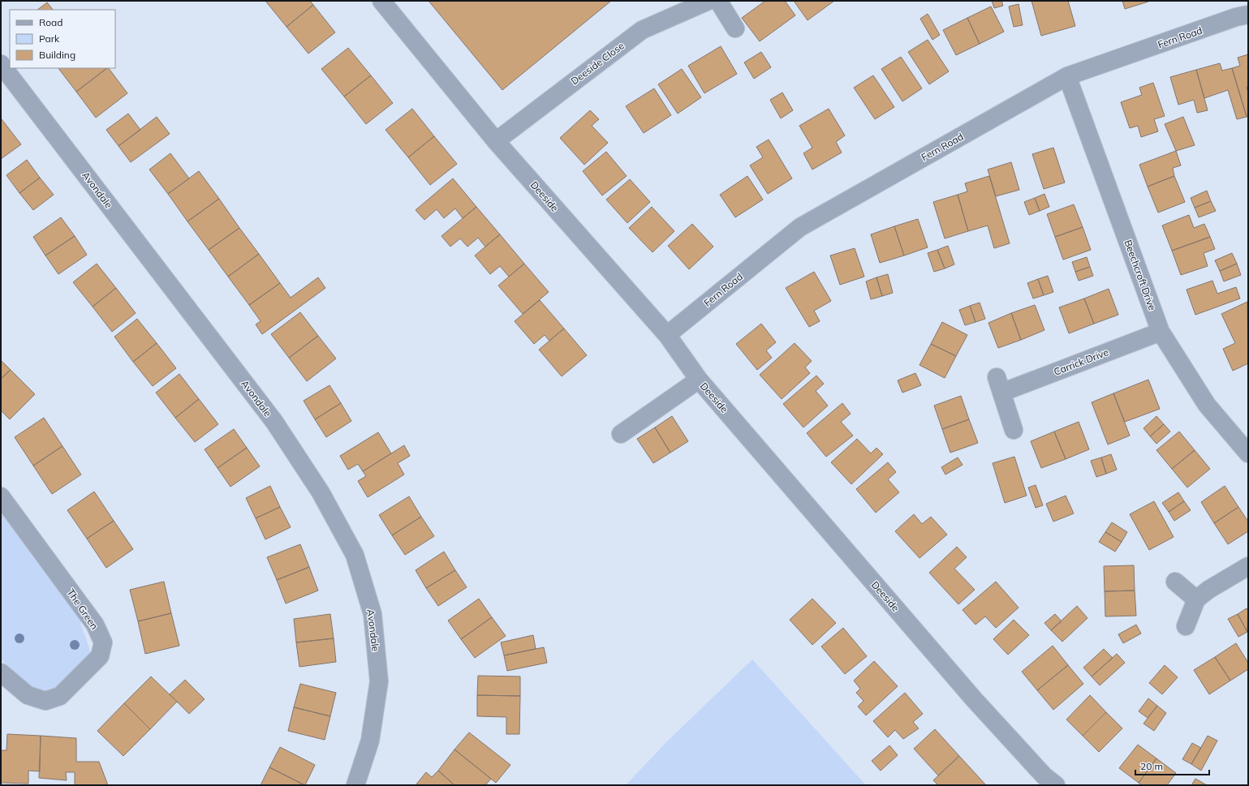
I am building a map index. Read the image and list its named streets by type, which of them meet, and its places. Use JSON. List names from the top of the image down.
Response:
{
  "streets": {
    "street": [
      "Fern Road",
      "Deeside Close",
      "Avondale",
      "Deeside",
      "Beechcroft Drive",
      "Carrick Drive",
      "The Green"
    ]
  },
  "crossings": [
    ["Fern Road", "Deeside"],
    ["Fern Road", "Beechcroft Drive"],
    ["Deeside Close", "Deeside"],
    ["Beechcroft Drive", "Carrick Drive"]
  ],
  "legend": ["Road", "Park", "Building"],
  "scale_bar": "20 m"
}
